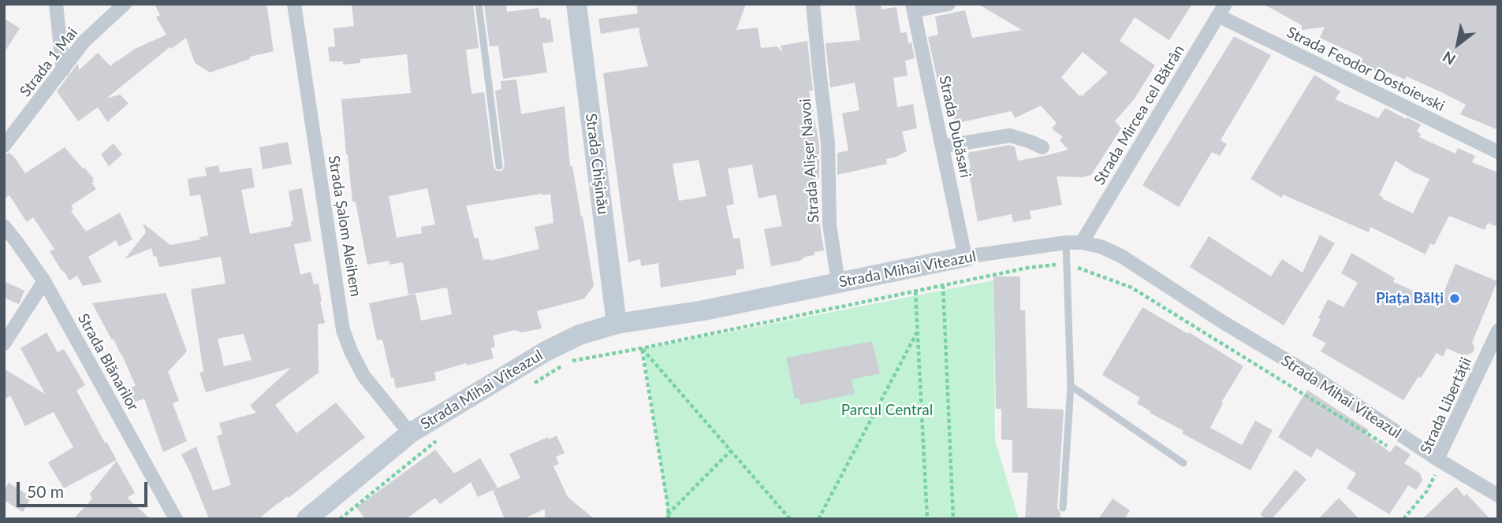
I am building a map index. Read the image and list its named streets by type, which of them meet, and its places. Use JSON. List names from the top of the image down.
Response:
{
  "streets": {
    "street": [
      "Strada 1 Mai",
      "Strada Fеodor Dostoievski",
      "Strada Mircea cel Bătrân",
      "Strada Dubăsari",
      "Strada Alișer Navoi",
      "Strada Chișinău",
      "Strada Șalom Aleihem",
      "Strada Mihai Viteazul",
      "Strada Blănarilor",
      "Strada Libertății"
    ]
  },
  "crossings": [
    ["Strada Fеodor Dostoievski", "Strada Mircea cel Bătrân"],
    ["Strada Mircea cel Bătrân", "Strada Mihai Viteazul"],
    ["Strada Dubăsari", "Strada Mihai Viteazul"],
    ["Strada Alișer Navoi", "Strada Mihai Viteazul"],
    ["Strada Chișinău", "Strada Mihai Viteazul"],
    ["Strada Șalom Aleihem", "Strada Mihai Viteazul"],
    ["Strada Mihai Viteazul", "Strada Libertății"]
  ],
  "parks": ["Parcul Central"],
  "places": ["Piața Bălți"],
  "scale_bar": "50 m",
  "north": "bottom left"
}
